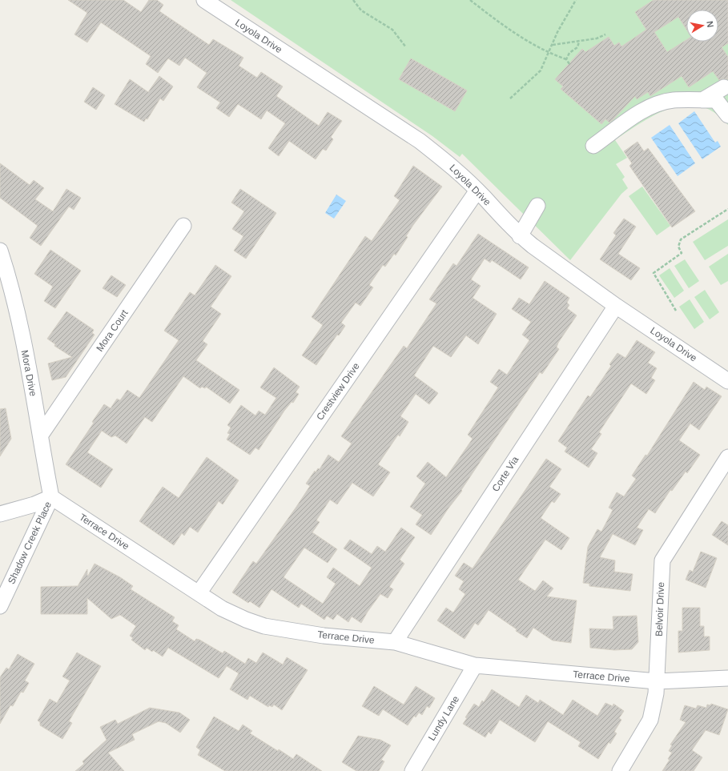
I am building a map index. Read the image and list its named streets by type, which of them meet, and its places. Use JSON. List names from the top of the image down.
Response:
{
  "streets": {
    "street": [
      "Loyola Drive",
      "Mora Court",
      "Mora Drive",
      "Crestview Drive",
      "Corte Via",
      "Terrace Drive",
      "Shadow Creek Place",
      "Belvoir Drive",
      "Lundy Lane"
    ]
  },
  "crossings": [
    ["Loyola Drive", "Crestview Drive"],
    ["Loyola Drive", "Corte Via"],
    ["Mora Court", "Mora Drive"],
    ["Mora Drive", "Terrace Drive"],
    ["Mora Drive", "Shadow Creek Place"],
    ["Crestview Drive", "Terrace Drive"],
    ["Corte Via", "Terrace Drive"],
    ["Terrace Drive", "Shadow Creek Place"],
    ["Terrace Drive", "Belvoir Drive"],
    ["Terrace Drive", "Lundy Lane"]
  ],
  "north": "right"
}
